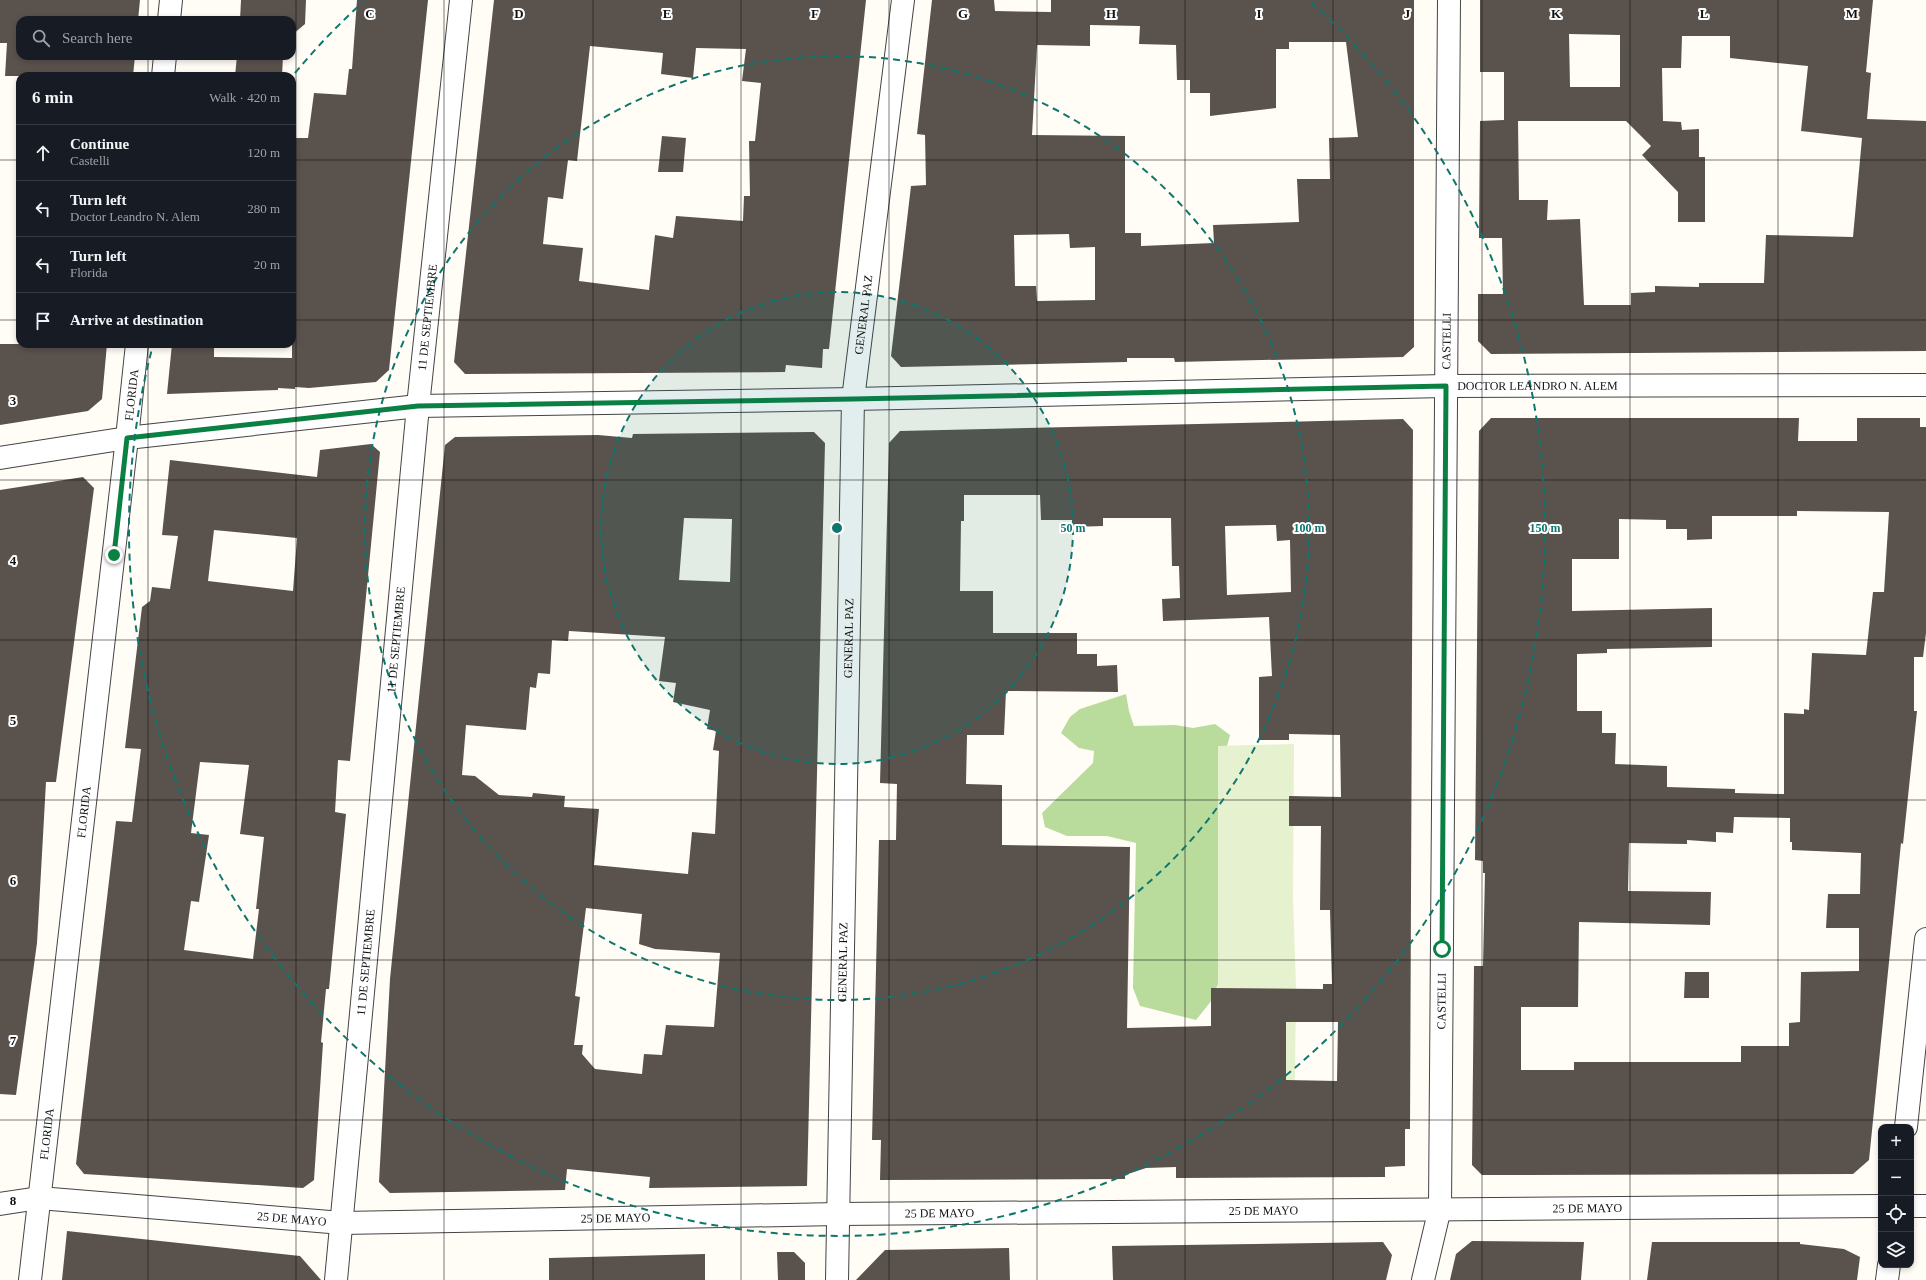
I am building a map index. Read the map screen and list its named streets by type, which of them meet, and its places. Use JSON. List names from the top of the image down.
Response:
{
  "streets": {
    "street": [
      "GENERAL PAZ",
      "11 DE SEPTIEMBRE",
      "CASTELLI",
      "DOCTOR LEANDRO N. ALEM",
      "FLORIDA",
      "25 DE MAYO"
    ]
  },
  "crossings": [
    ["GENERAL PAZ", "DOCTOR LEANDRO N. ALEM"],
    ["GENERAL PAZ", "25 DE MAYO"],
    ["11 DE SEPTIEMBRE", "DOCTOR LEANDRO N. ALEM"],
    ["11 DE SEPTIEMBRE", "25 DE MAYO"],
    ["CASTELLI", "DOCTOR LEANDRO N. ALEM"],
    ["CASTELLI", "25 DE MAYO"],
    ["DOCTOR LEANDRO N. ALEM", "FLORIDA"],
    ["FLORIDA", "25 DE MAYO"]
  ],
  "page": {
    "search": "Search here",
    "heading": ["6 min", "Walk · 420 m"],
    "list": [
      ["Continue", "Castelli", "120 m"],
      ["Turn left", "Doctor Leandro N. Alem", "280 m"],
      ["Turn left", "Florida", "20 m"],
      "Arrive at destination"
    ],
    "map_buttons": ["+", "−"]
  },
  "grid": {
    "columns": [
      "C",
      "D",
      "E",
      "F",
      "G",
      "H",
      "I",
      "J",
      "K",
      "L",
      "M"
    ],
    "rows": [
      "3",
      "4",
      "5",
      "6",
      "7",
      "8"
    ]
  },
  "rings": ["50 m", "100 m", "150 m"]
}
